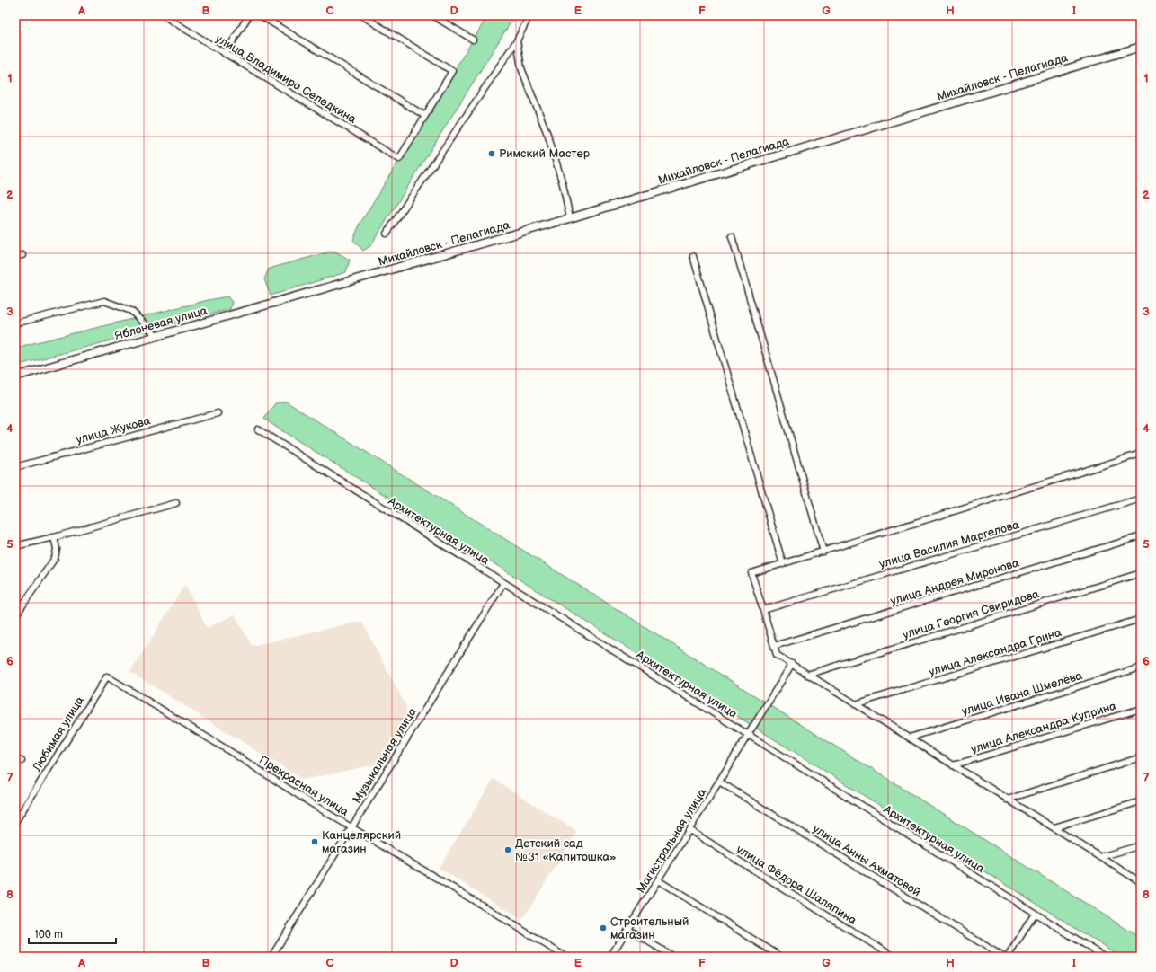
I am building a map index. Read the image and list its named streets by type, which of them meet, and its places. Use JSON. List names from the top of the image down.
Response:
{
  "streets": {
    "street": [
      "Михайловск - Пелагиада",
      "улица Владимира Селедкина",
      "Яблоневая улица",
      "улица Жукова",
      "Архитектурная улица",
      "улица Василия Маргелова",
      "улица Андрея Миронова",
      "улица Георгия Свиридова",
      "улица Александра Грина",
      "улица Ивана Шмелёва",
      "улица Александра Куприна",
      "Любимая улица",
      "Музыкальная улица",
      "Прекрасная улица",
      "Магистральная улица",
      "улица Анны Ахматовой",
      "улица Фёдора Шаляпина"
    ]
  },
  "crossings": [
    ["Михайловск - Пелагиада", "Яблоневая улица"],
    ["Архитектурная улица", "Музыкальная улица"],
    ["Архитектурная улица", "Магистральная улица"],
    ["Любимая улица", "Прекрасная улица"],
    ["Музыкальная улица", "Прекрасная улица"],
    ["Магистральная улица", "улица Анны Ахматовой"],
    ["Магистральная улица", "улица Фёдора Шаляпина"]
  ],
  "places": [
    "Римский Мастер",
    "Канцелярский магазин",
    "Детский сад №31 «Капитошка»",
    "Строительный магазин"
  ],
  "scale_bar": "100 m",
  "grid": {
    "columns": [
      "A",
      "B",
      "C",
      "D",
      "E",
      "F",
      "G",
      "H",
      "I"
    ],
    "rows": [
      "1",
      "2",
      "3",
      "4",
      "5",
      "6",
      "7",
      "8"
    ]
  }
}
